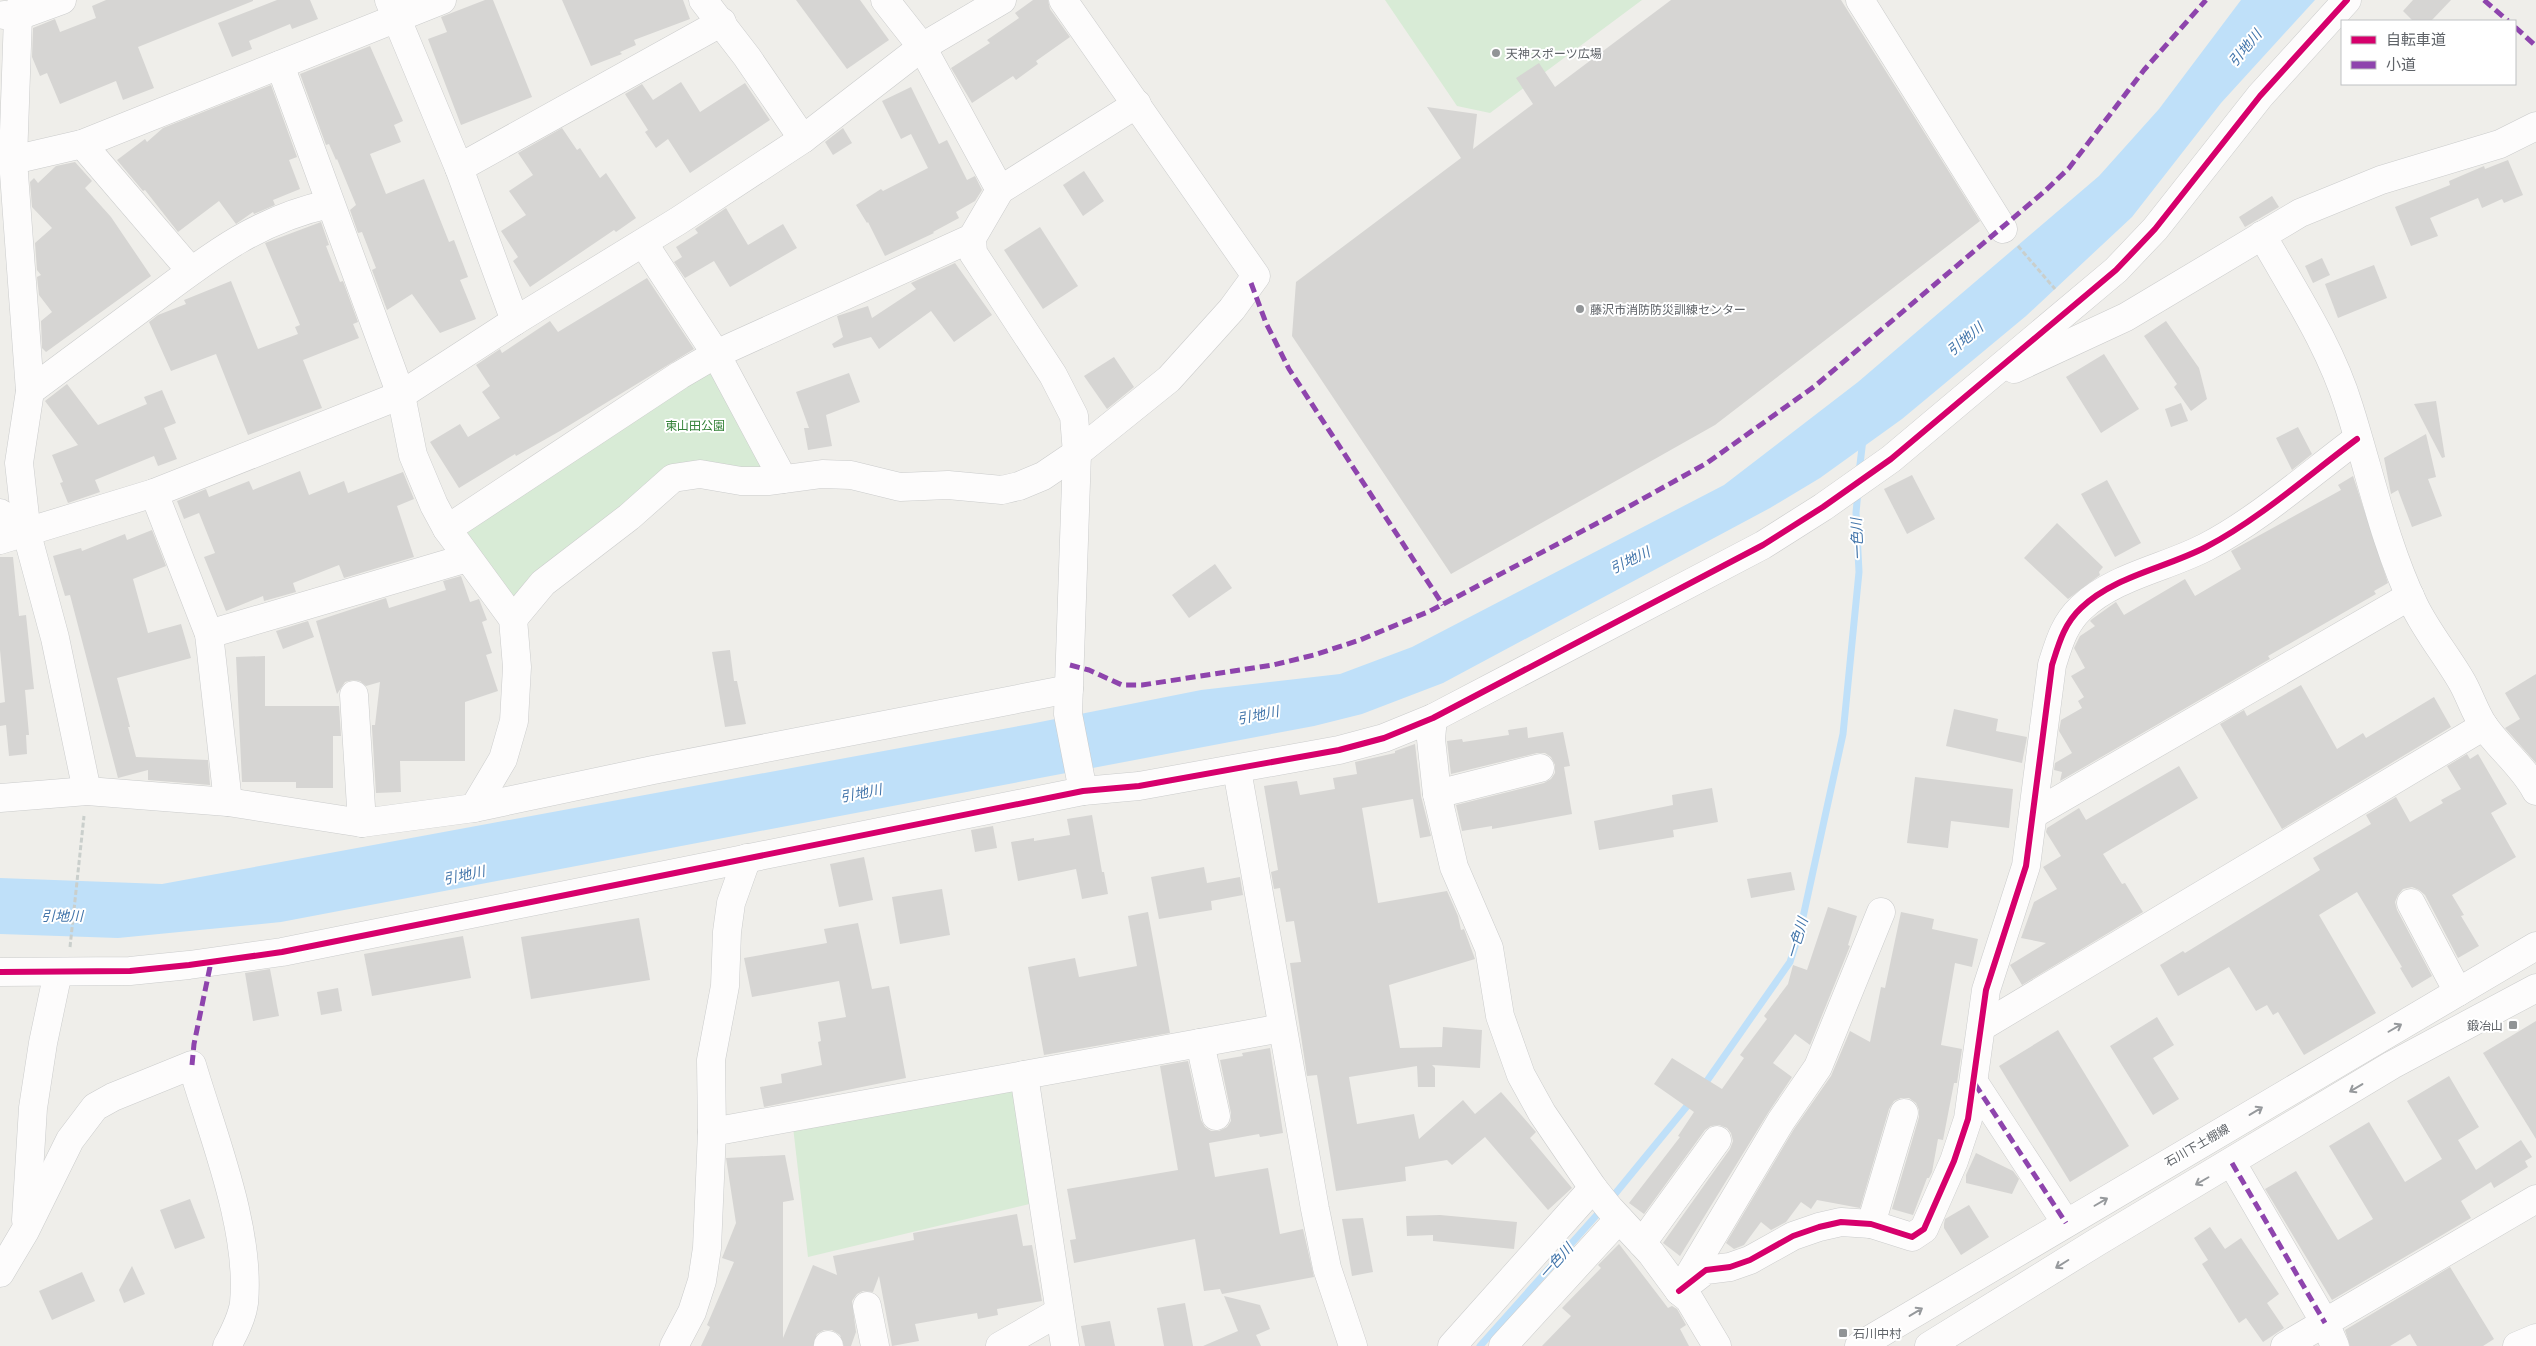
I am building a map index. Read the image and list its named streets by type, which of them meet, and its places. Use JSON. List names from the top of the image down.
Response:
{
  "streets": {
    "street": ["石川下土棚線"]
  },
  "water": ["引地川", "一色川"],
  "parks": ["東山田公園"],
  "places": {
    "other": ["天神スポーツ広場", "藤沢市消防防災訓練センター"],
    "transit": ["鍛冶山", "石川中村"]
  },
  "legend": ["自転車道", "小道"]
}
